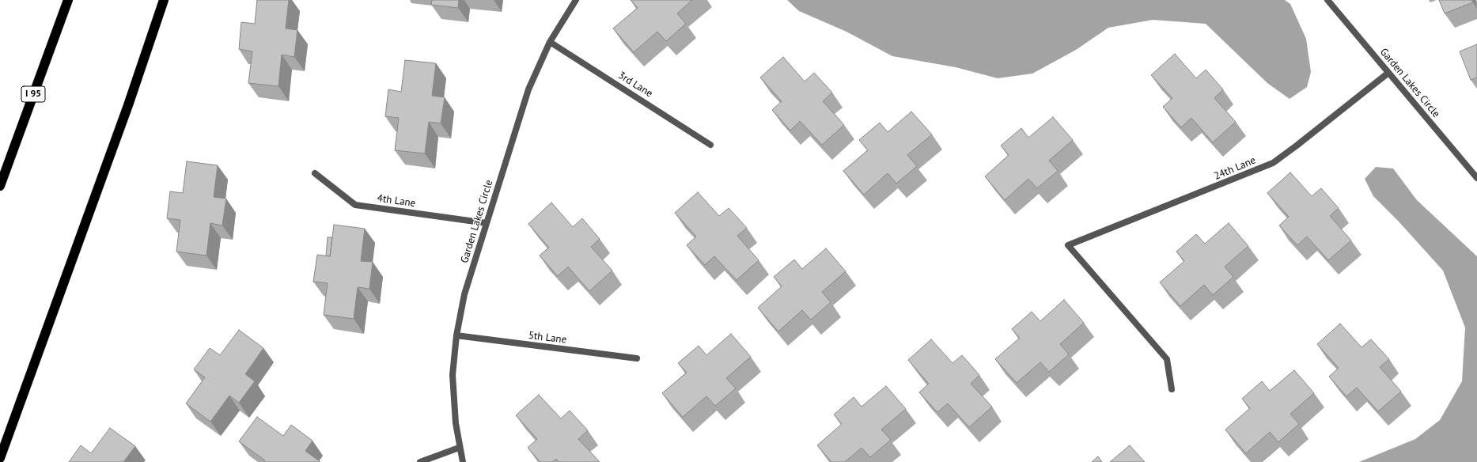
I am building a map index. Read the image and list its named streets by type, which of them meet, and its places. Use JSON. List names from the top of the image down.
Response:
{
  "streets": {
    "highway": ["I 95"],
    "street": [
      "Garden Lakes Circle",
      "3rd Lane",
      "24th Lane",
      "4th Lane",
      "5th Lane"
    ]
  },
  "crossings": [
    ["Garden Lakes Circle", "3rd Lane"],
    ["Garden Lakes Circle", "24th Lane"],
    ["Garden Lakes Circle", "4th Lane"],
    ["Garden Lakes Circle", "5th Lane"]
  ]
}
